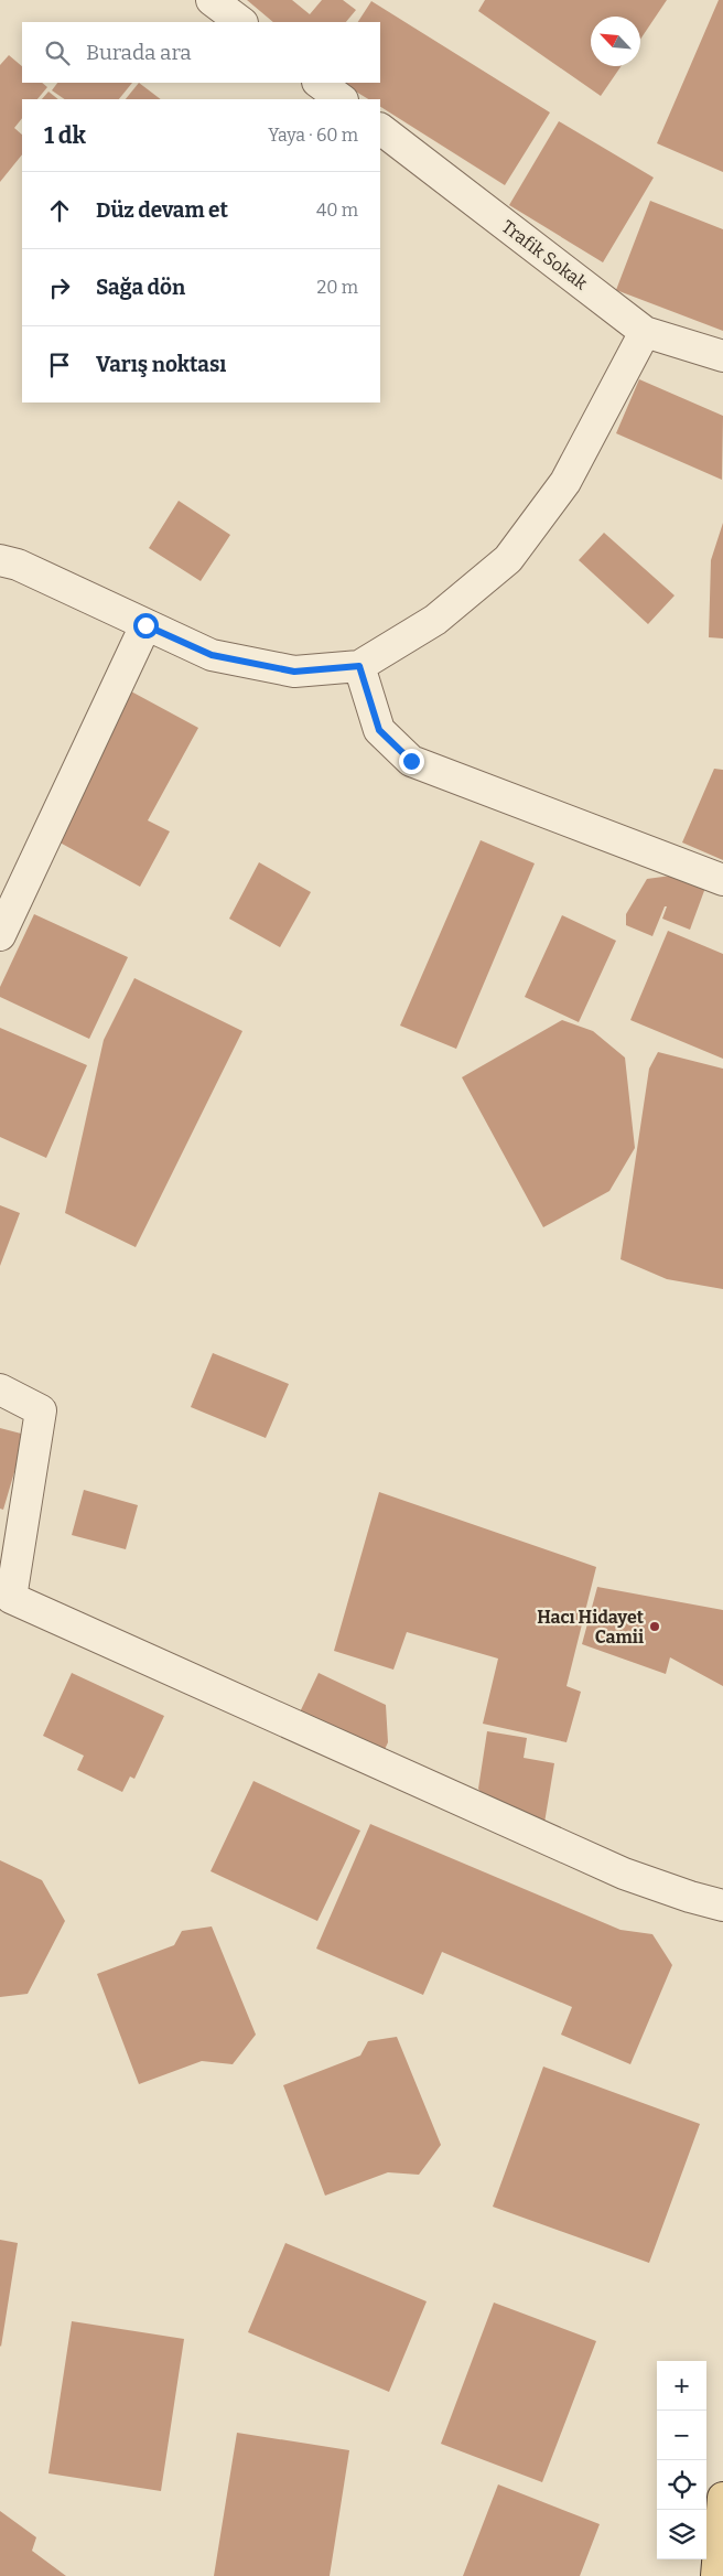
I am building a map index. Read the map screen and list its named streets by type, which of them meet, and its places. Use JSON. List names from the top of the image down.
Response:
{
  "streets": {
    "street": ["Trafik Sokak"]
  },
  "places": ["Hacı Hidayet Camii"],
  "north": "top left",
  "page": {
    "search": "Burada ara",
    "heading": ["1 dk", "Yaya · 60 m"],
    "list": [
      ["Düz devam et", "40 m"],
      ["Sağa dön", "20 m"],
      "Varış noktası"
    ],
    "map_buttons": ["+", "−"]
  }
}
